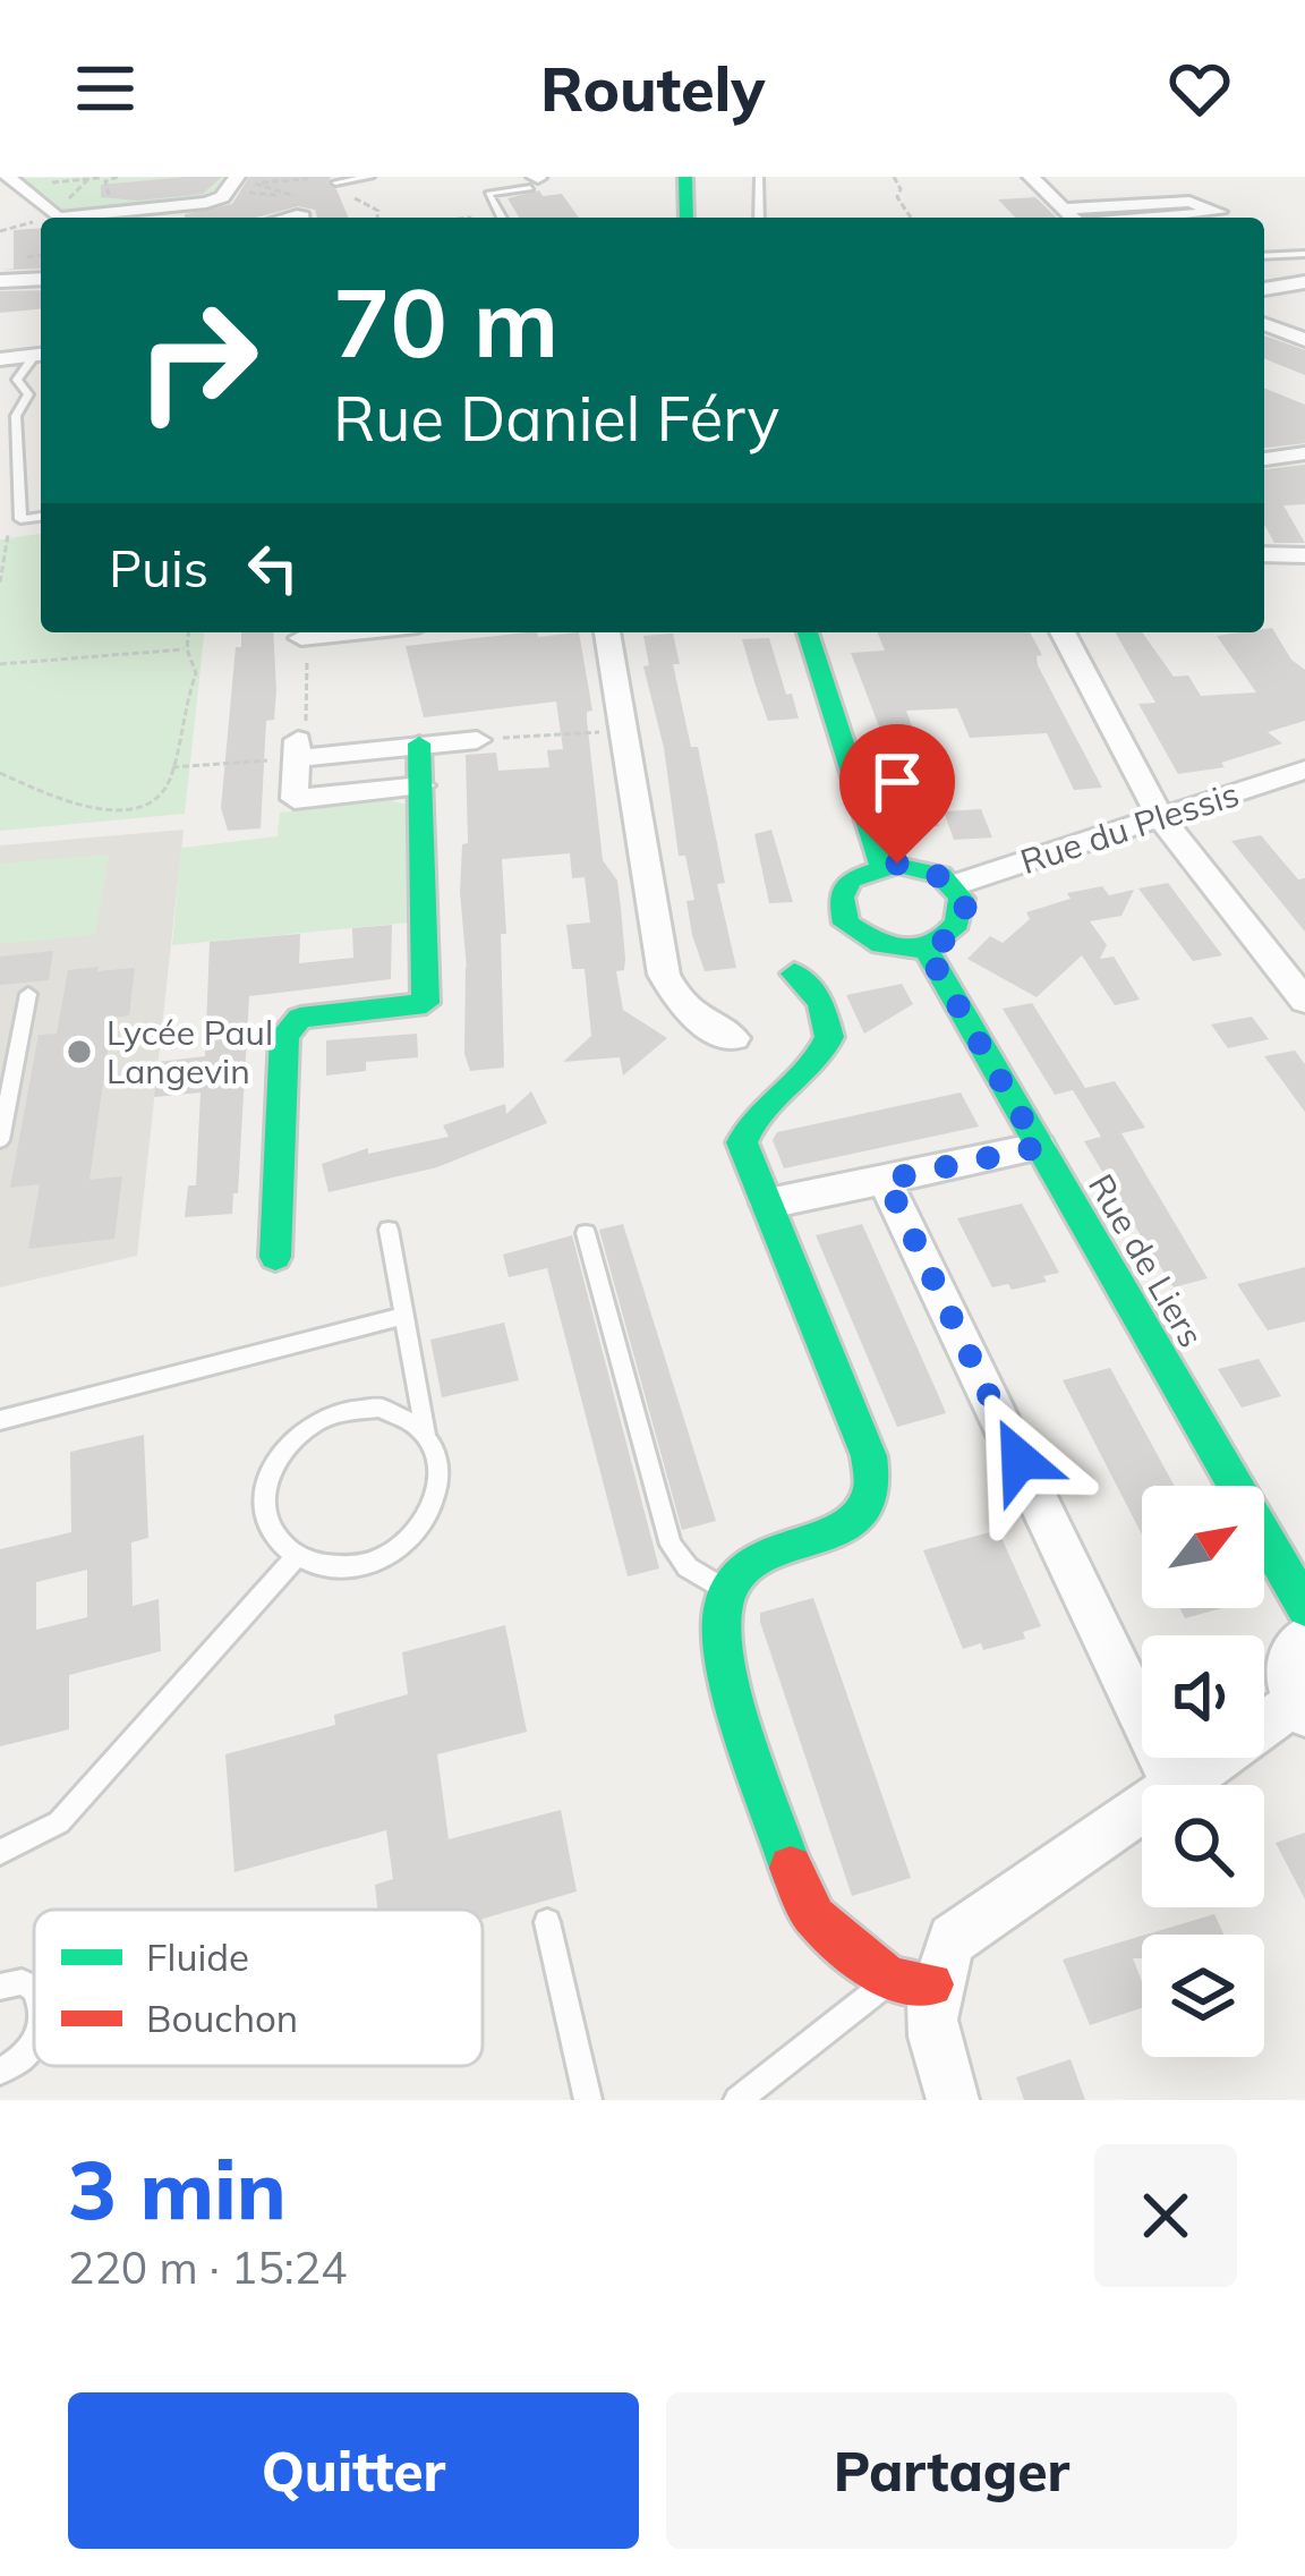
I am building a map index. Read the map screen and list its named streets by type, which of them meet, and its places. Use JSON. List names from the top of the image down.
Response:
{
  "streets": {
    "street": ["Rue du Plessis", "Rue de Liers"]
  },
  "crossings": [
    ["Rue du Plessis", "Rue de Liers"]
  ],
  "places": ["Lycée Paul Langevin"],
  "legend": ["Fluide", "Bouchon"],
  "north": "top right",
  "page": {
    "header": "Routely",
    "turn": ["70 m", "Rue Daniel Féry"],
    "then": "Puis",
    "heading": ["3 min", "220 m · 15:24"],
    "buttons": ["Quitter", "Partager"]
  }
}
